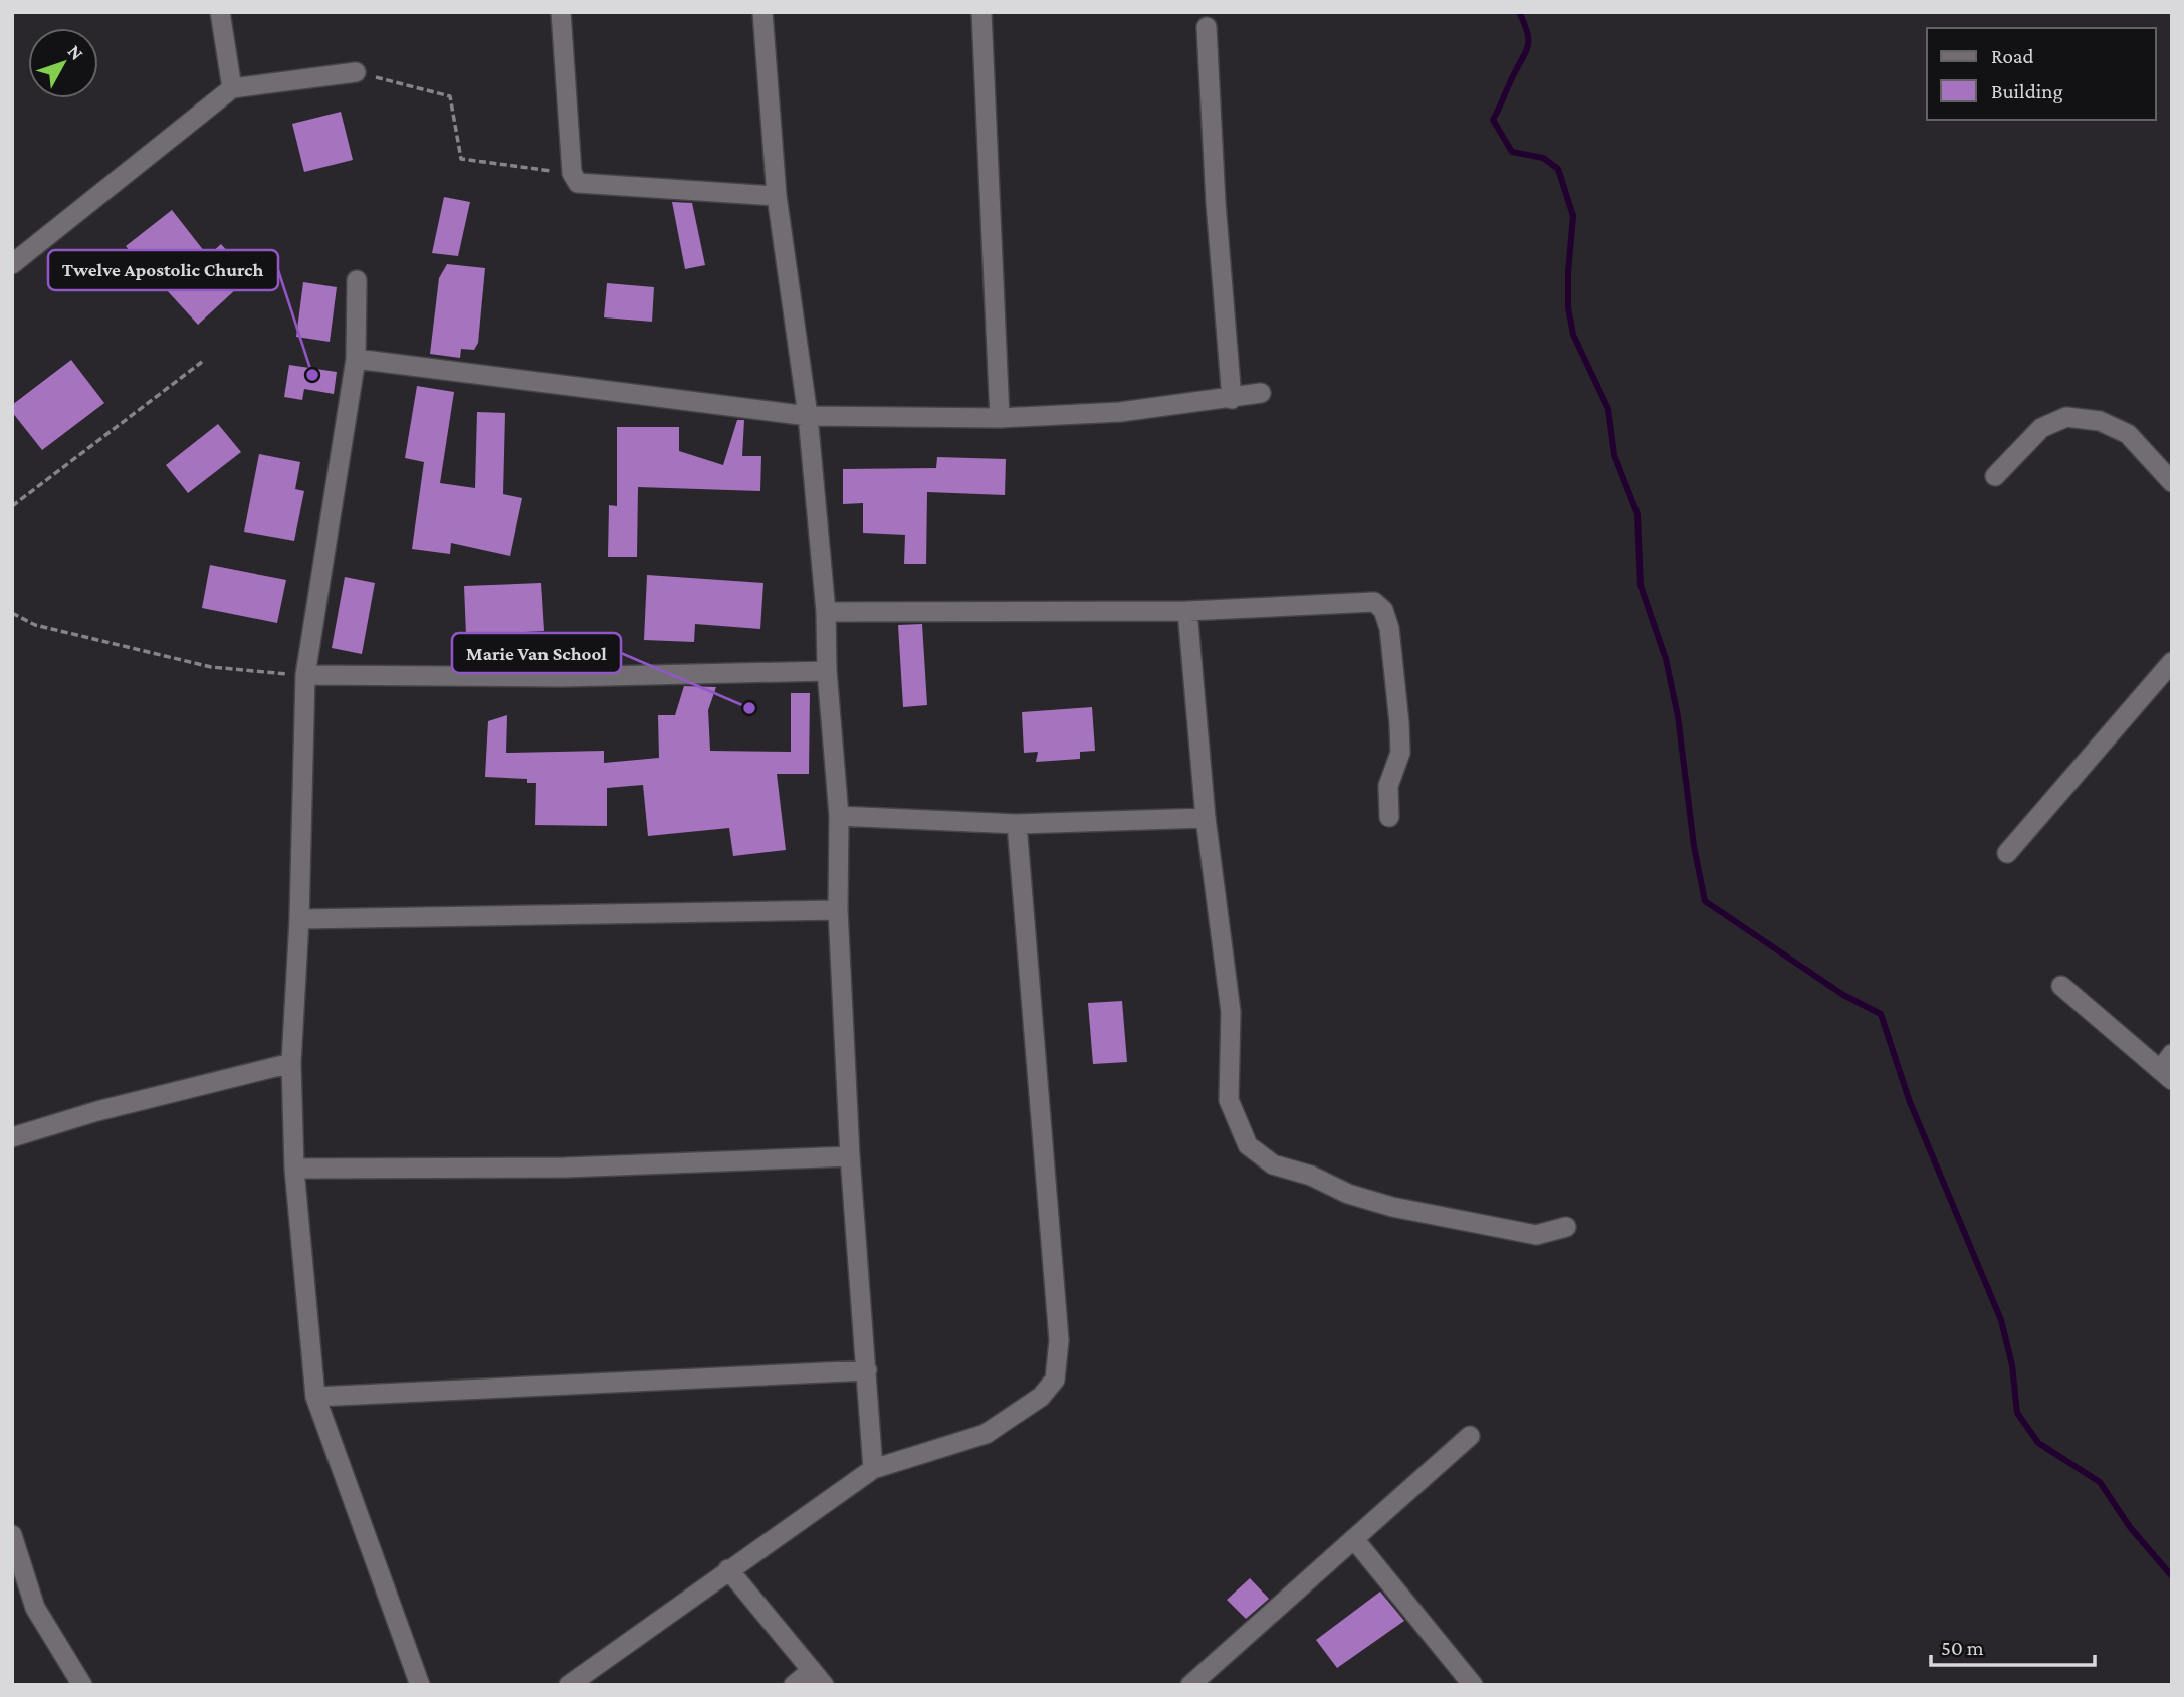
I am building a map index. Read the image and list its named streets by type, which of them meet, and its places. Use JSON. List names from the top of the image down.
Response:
{
  "places": ["Twelve Apostolic Church", "Marie Van School"],
  "legend": ["Road", "Building"],
  "scale_bar": "50 m",
  "north": "top right"
}
